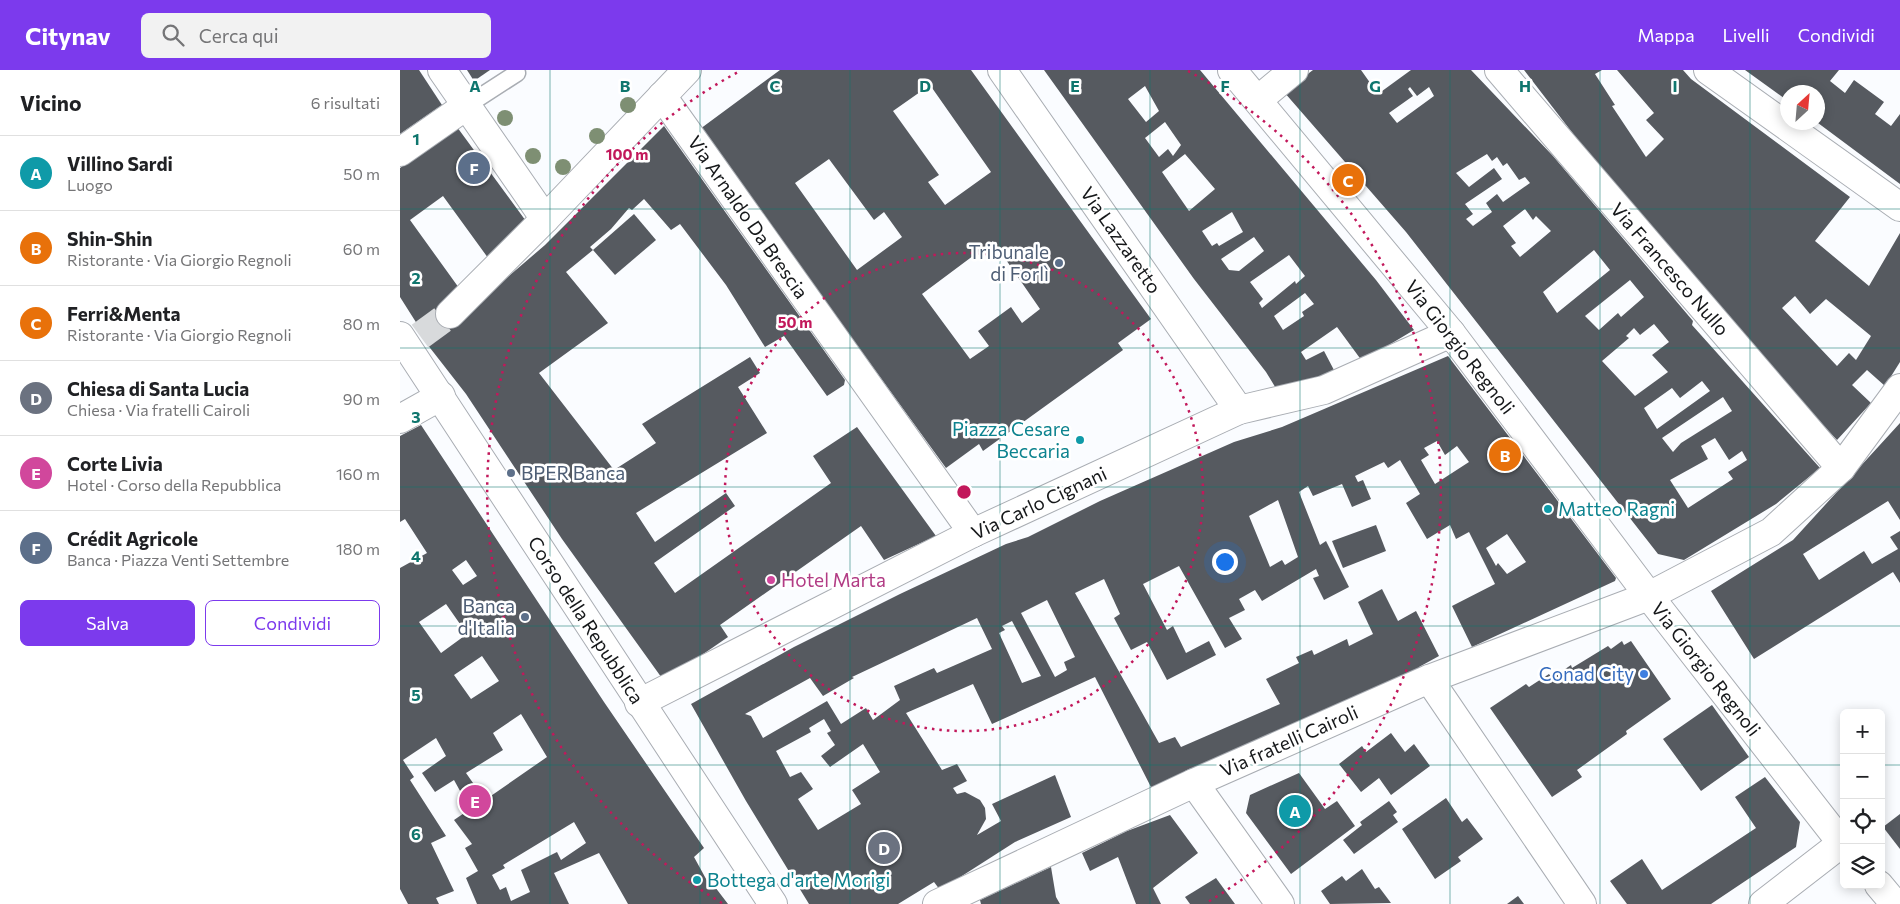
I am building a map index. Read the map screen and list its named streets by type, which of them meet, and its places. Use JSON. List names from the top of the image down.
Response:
{
  "streets": {
    "street": [
      "Via Arnaldo Da Brescia",
      "Via Lazzaretto",
      "Via Francesco Nullo",
      "Via Giorgio Regnoli",
      "Via Carlo Cignani",
      "Corso della Repubblica",
      "Via fratelli Cairoli"
    ]
  },
  "crossings": [
    ["Via Arnaldo Da Brescia", "Via Carlo Cignani"],
    ["Via Lazzaretto", "Via Carlo Cignani"],
    ["Via Francesco Nullo", "Via fratelli Cairoli"],
    ["Via Giorgio Regnoli", "Via Carlo Cignani"],
    ["Via Giorgio Regnoli", "Via fratelli Cairoli"],
    ["Via Carlo Cignani", "Corso della Repubblica"]
  ],
  "places": [
    "Tribunale di Forlì",
    "Piazza Cesare Beccaria",
    "BPER Banca",
    "Matteo Ragni",
    "Hotel Marta",
    "Banca d'Italia",
    "Conad City",
    "Bottega d'arte Morigi"
  ],
  "north": "top right",
  "page": {
    "header": "Citynav",
    "search": "Cerca qui",
    "nav": ["Mappa", "Livelli", "Condividi"],
    "heading": ["Vicino", "6 risultati"],
    "list": [
      {
        "mark": "A",
        "name": "Villino Sardi",
        "note": "Luogo",
        "value": "50 m"
      },
      {
        "mark": "B",
        "name": "Shin-Shin",
        "note": "Ristorante · Via Giorgio Regnoli",
        "value": "60 m"
      },
      {
        "mark": "C",
        "name": "Ferri&Menta",
        "note": "Ristorante · Via Giorgio Regnoli",
        "value": "80 m"
      },
      {
        "mark": "D",
        "name": "Chiesa di Santa Lucia",
        "note": "Chiesa · Via fratelli Cairoli",
        "value": "90 m"
      },
      {
        "mark": "E",
        "name": "Corte Livia",
        "note": "Hotel · Corso della Repubblica",
        "value": "160 m"
      },
      {
        "mark": "F",
        "name": "Crédit Agricole",
        "note": "Banca · Piazza Venti Settembre",
        "value": "180 m"
      }
    ],
    "pins": [
      "F",
      "C",
      "B",
      "E",
      "A",
      "D"
    ],
    "buttons": ["Salva", "Condividi"],
    "map_buttons": ["+", "−"]
  },
  "grid": {
    "columns": [
      "A",
      "B",
      "C",
      "D",
      "E",
      "F",
      "G",
      "H",
      "I"
    ],
    "rows": [
      "1",
      "2",
      "3",
      "4",
      "5",
      "6"
    ]
  },
  "rings": ["100 m", "50 m"]
}
